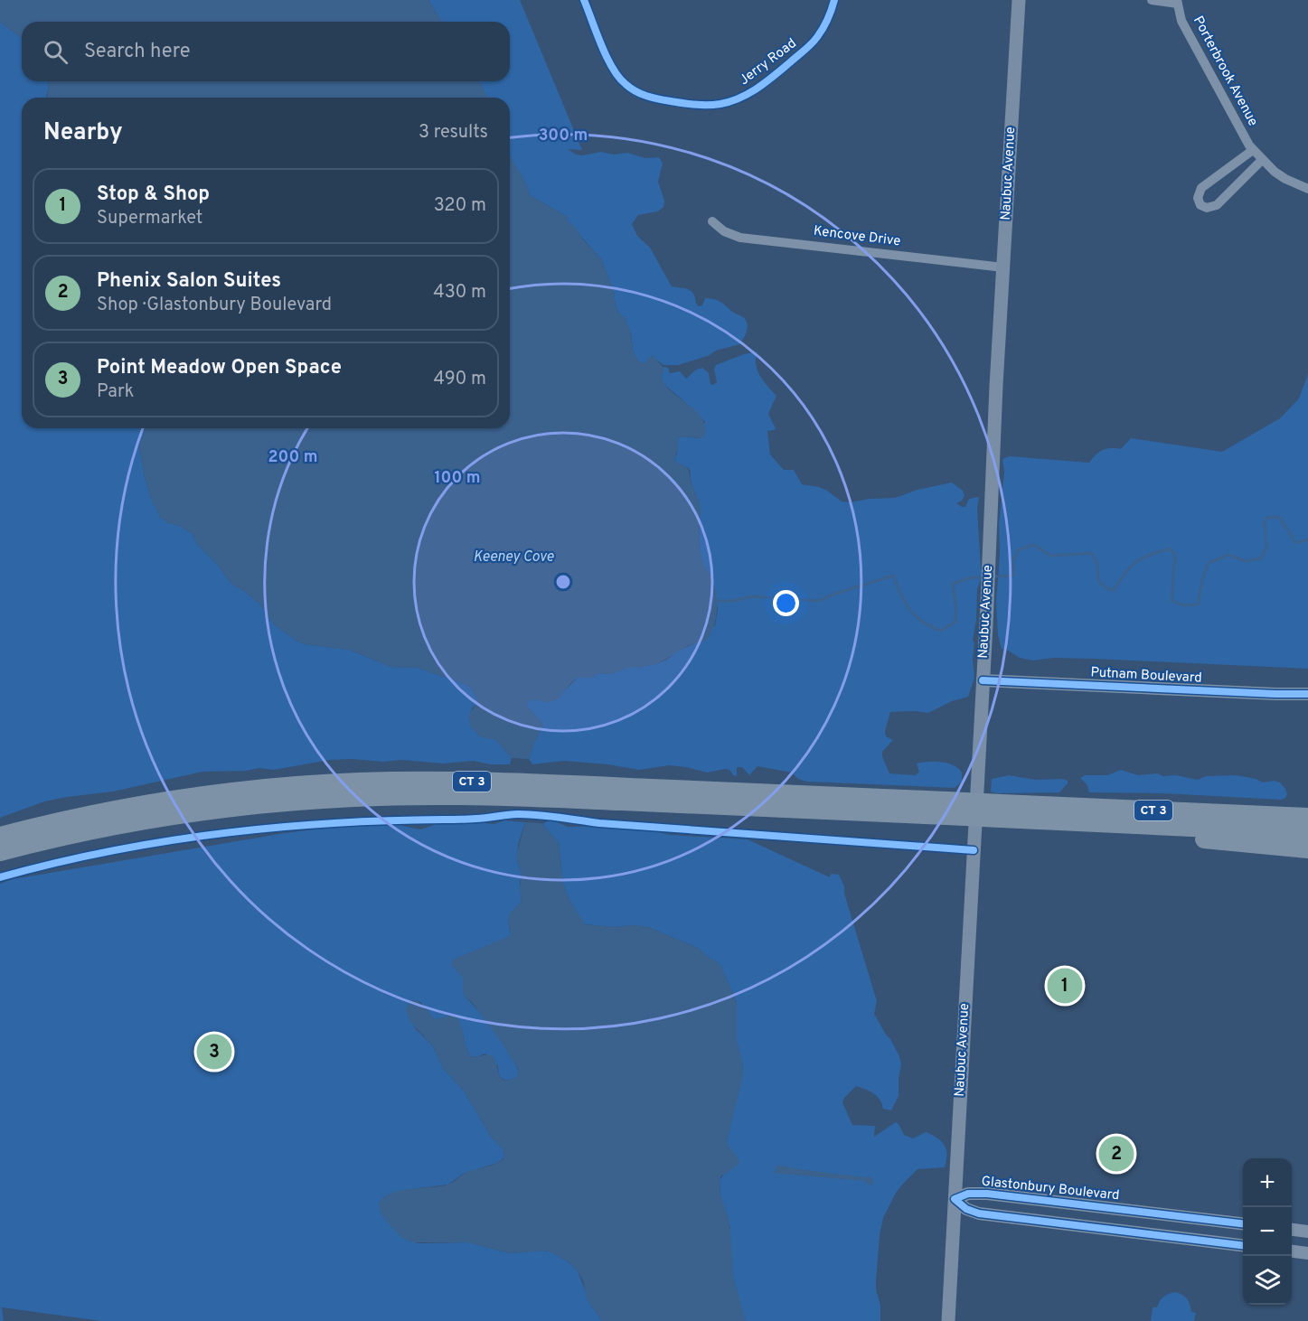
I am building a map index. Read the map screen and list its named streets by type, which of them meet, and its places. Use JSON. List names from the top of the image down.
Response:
{
  "streets": {
    "highway": ["CT 3"],
    "main road": ["Naubuc Avenue"],
    "street": [
      "Jerry Road",
      "Porterbrook Avenue",
      "Kencove Drive",
      "Putnam Boulevard",
      "Glastonbury Boulevard"
    ]
  },
  "crossings": [
    ["Naubuc Avenue", "Kencove Drive"],
    ["Naubuc Avenue", "Putnam Boulevard"],
    ["Naubuc Avenue", "Glastonbury Boulevard"]
  ],
  "water": ["Keeney Cove"],
  "page": {
    "search": "Search here",
    "heading": ["Nearby", "3 results"],
    "list": [
      {
        "mark": "1",
        "name": "Stop & Shop",
        "note": "Supermarket",
        "value": "320 m"
      },
      {
        "mark": "2",
        "name": "Phenix Salon Suites",
        "note": "Shop · Glastonbury Boulevard",
        "value": "430 m"
      },
      {
        "mark": "3",
        "name": "Point Meadow Open Space",
        "note": "Park",
        "value": "490 m"
      }
    ],
    "pins": ["1", "3", "2"],
    "map_buttons": ["+", "−"]
  },
  "rings": ["300 m", "200 m", "100 m"]
}
